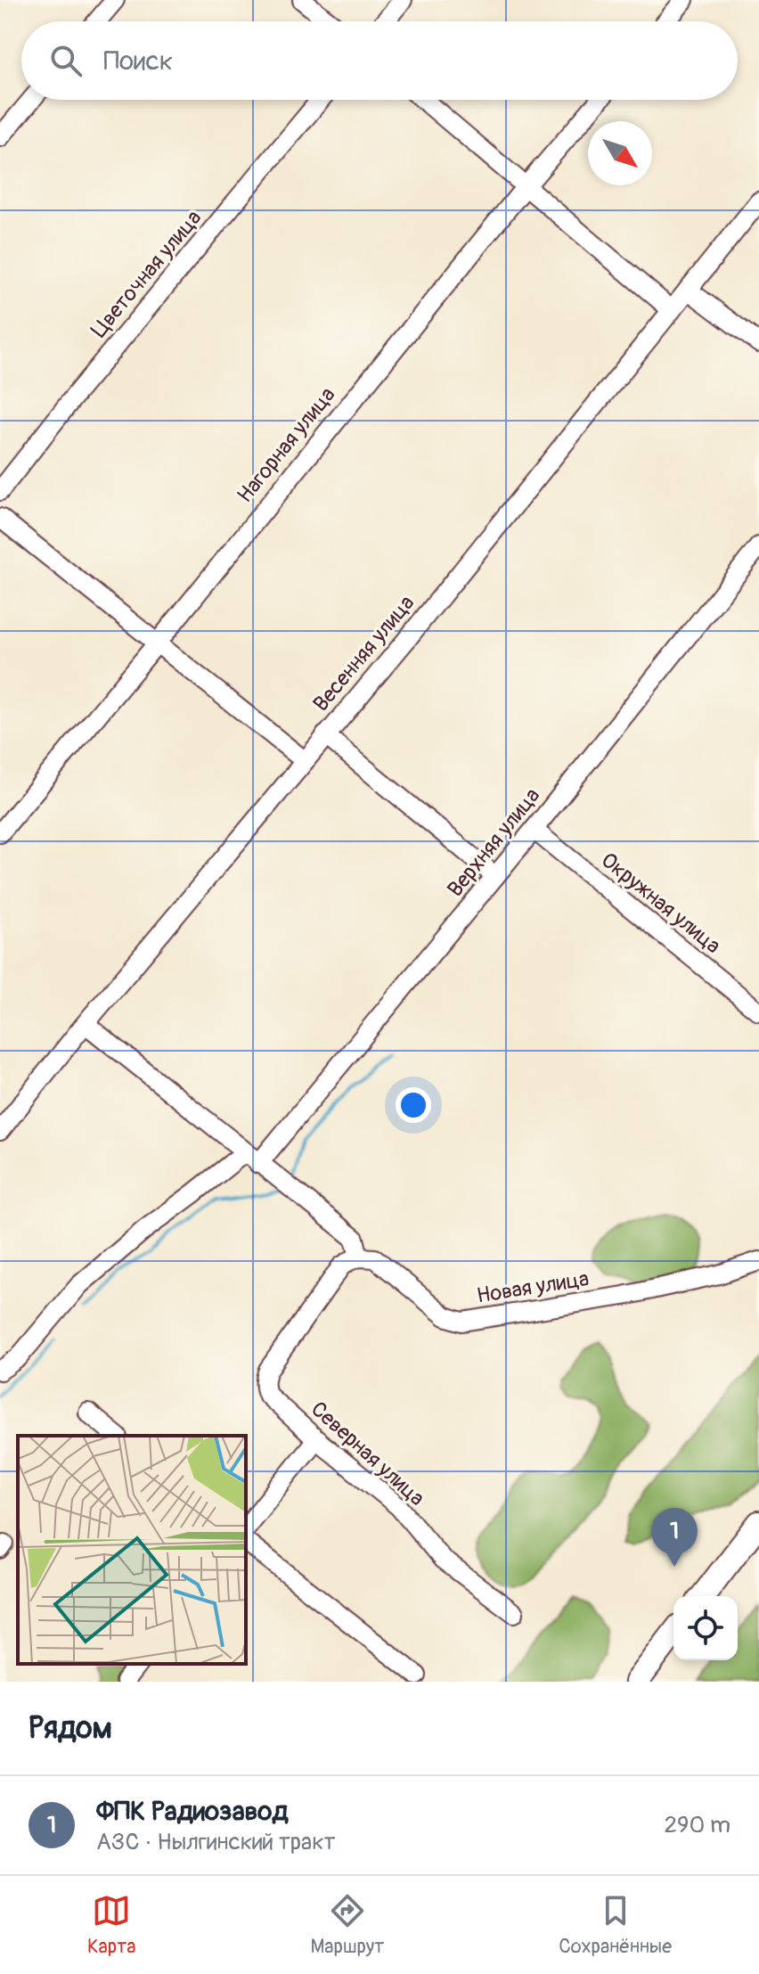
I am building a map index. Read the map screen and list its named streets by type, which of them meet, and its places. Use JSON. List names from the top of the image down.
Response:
{
  "streets": {
    "street": [
      "Цветочная улица",
      "Нагорная улица",
      "Весенняя улица",
      "Верхняя улица",
      "Окружная улица",
      "Новая улица",
      "Северная улица"
    ]
  },
  "crossings": [
    ["Верхняя улица", "Окружная улица"],
    ["Новая улица", "Северная улица"]
  ],
  "north": "bottom right",
  "page": {
    "search": "Поиск",
    "pins": "1",
    "heading": "Рядом",
    "list": [
      {
        "mark": "1",
        "name": "ФПК Радиозавод",
        "note": "АЗС · Нылгинский тракт",
        "value": "290 m"
      }
    ],
    "nav": ["Карта", "Маршрут", "Сохранённые"]
  }
}
